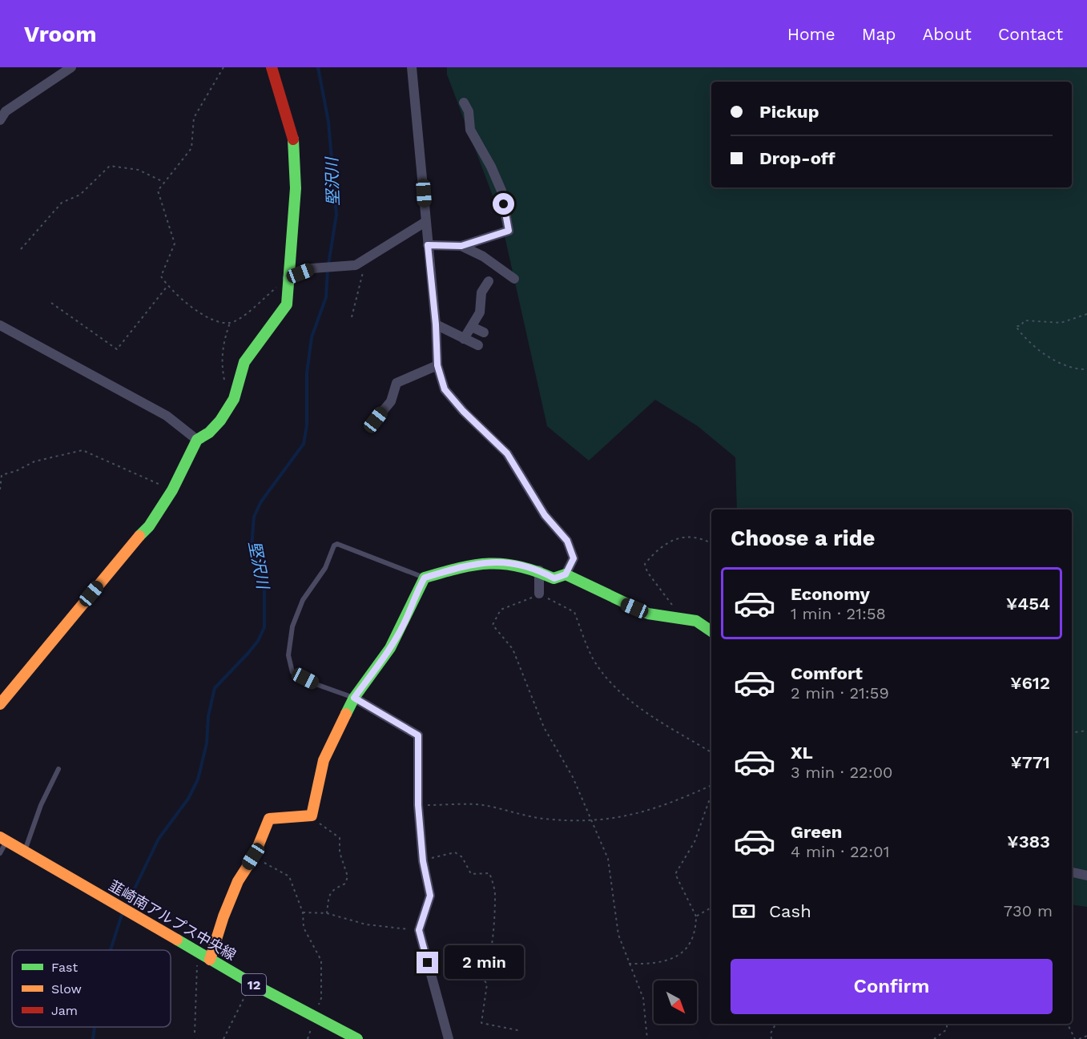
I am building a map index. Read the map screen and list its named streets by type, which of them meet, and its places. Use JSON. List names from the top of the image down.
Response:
{
  "streets": {
    "street": ["韮崎南アルプス中央線", "12"]
  },
  "water": ["堅沢川"],
  "legend": ["Fast", "Slow", "Jam"],
  "north": "bottom right",
  "page": {
    "header": "Vroom",
    "nav": [
      "Home",
      "Map",
      "About",
      "Contact"
    ],
    "banner": ["Pickup", "Drop-off"],
    "heading": "Choose a ride",
    "list": [
      {
        "name": "Economy",
        "note": "1 min · 21:58",
        "value": "¥454"
      },
      {
        "name": "Comfort",
        "note": "2 min · 21:59",
        "value": "¥612"
      },
      {
        "name": "XL",
        "note": "3 min · 22:00",
        "value": "¥771"
      },
      {
        "name": "Green",
        "note": "4 min · 22:01",
        "value": "¥383"
      }
    ],
    "pay": ["Cash", "730 m"],
    "bubble": "2 min",
    "buttons": "Confirm"
  }
}
